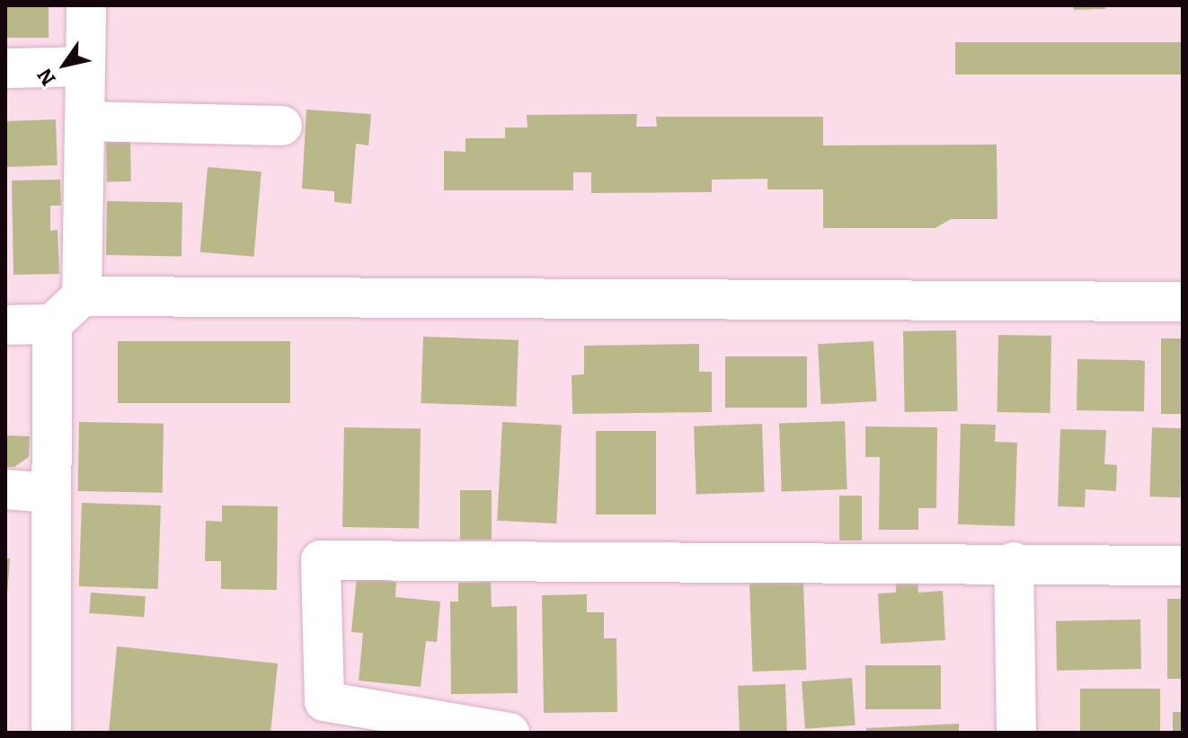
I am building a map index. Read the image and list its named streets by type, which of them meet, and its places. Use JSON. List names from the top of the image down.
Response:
{
  "north": "bottom left"
}
